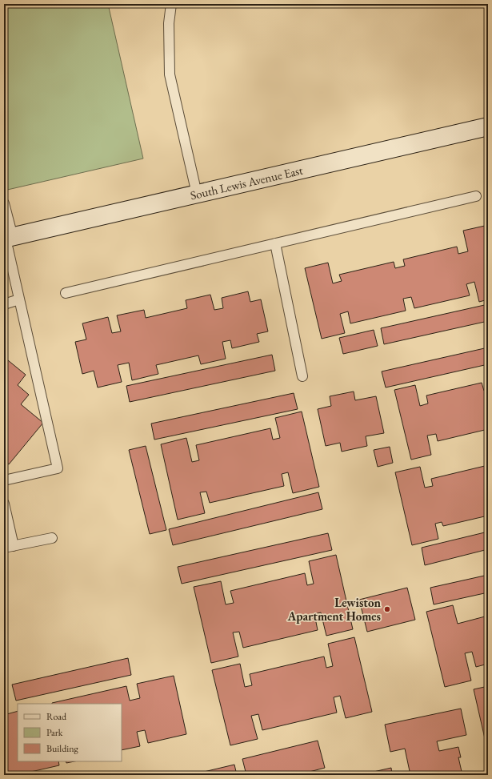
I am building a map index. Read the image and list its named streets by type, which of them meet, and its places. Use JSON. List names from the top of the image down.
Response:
{
  "streets": {
    "main road": ["South Lewis Avenue East"]
  },
  "places": ["Lewiston Apartment Homes"],
  "legend": ["Road", "Park", "Building"]
}
